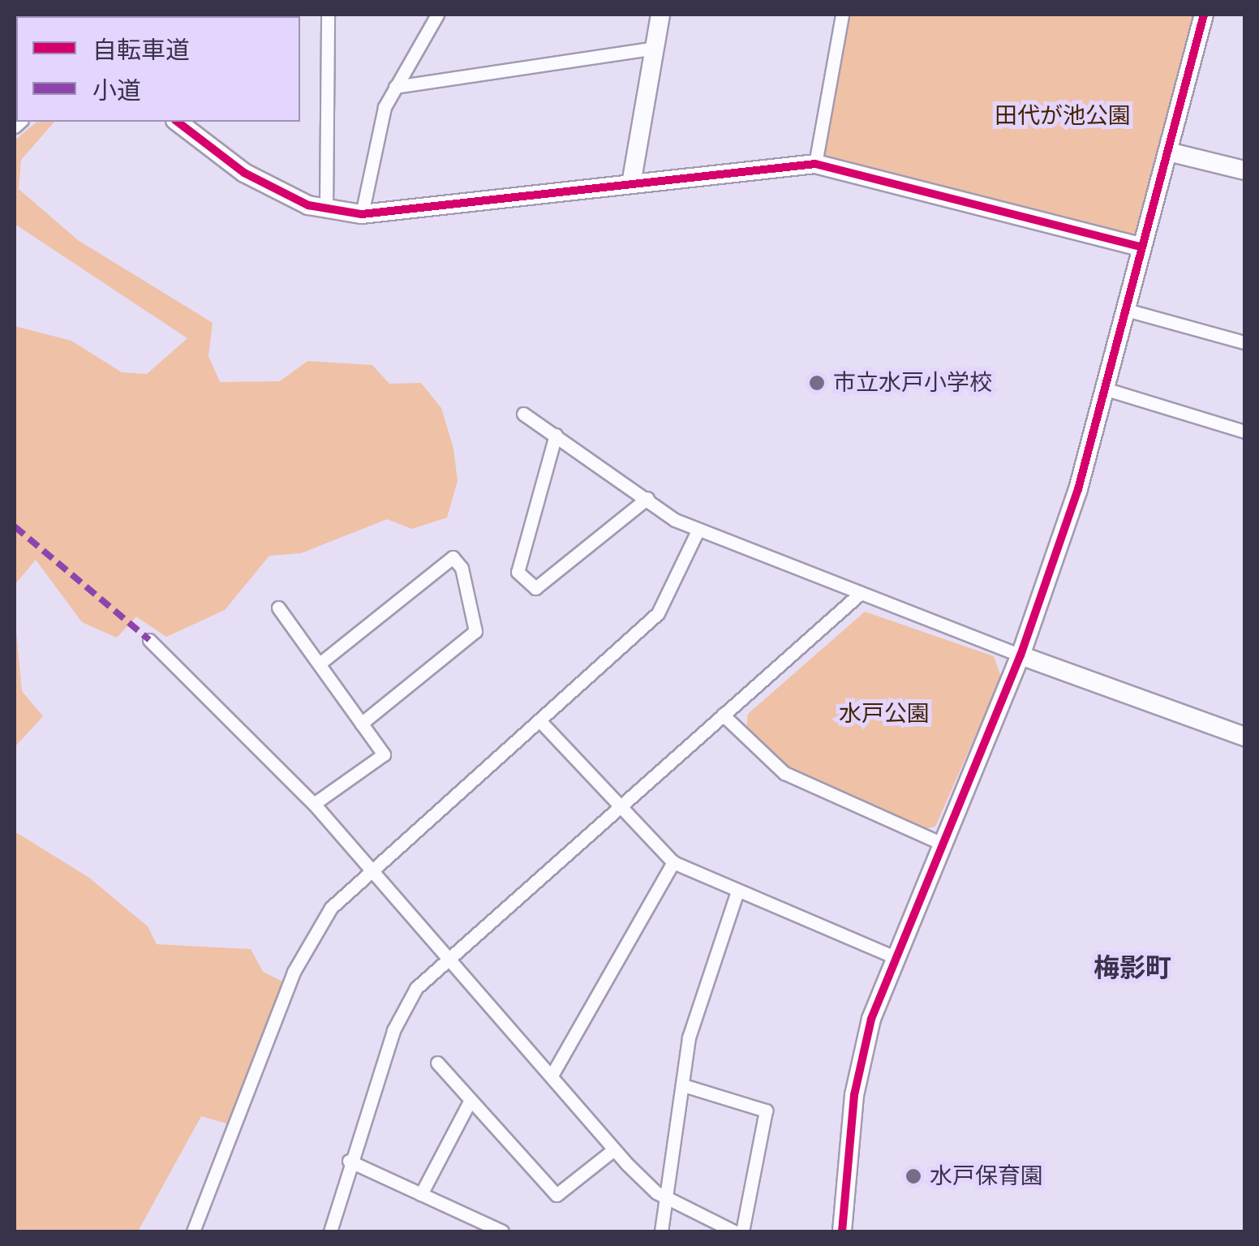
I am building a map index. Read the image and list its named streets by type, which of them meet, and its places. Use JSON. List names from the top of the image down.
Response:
{
  "districts": ["梅影町"],
  "parks": ["田代が池公園", "水戸公園"],
  "places": ["市立水戸小学校", "水戸保育園"],
  "legend": ["自転車道", "小道"]
}
